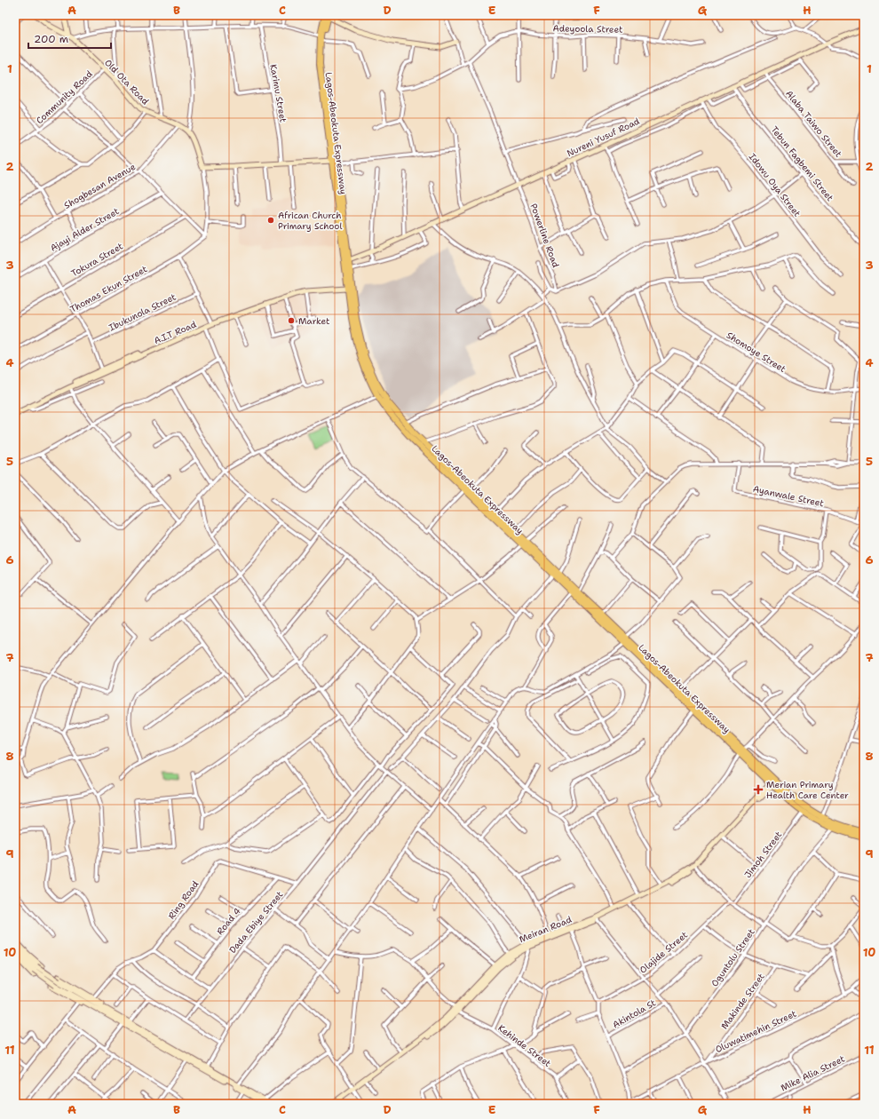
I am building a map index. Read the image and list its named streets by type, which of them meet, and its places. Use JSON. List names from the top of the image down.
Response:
{
  "streets": {
    "highway": ["Lagos-Abeokuta Expressway"],
    "street": [
      "Adeyoola Street",
      "Old Ota Road",
      "Karimu Street",
      "Community Road",
      "Alaba Taiwo Street",
      "Nureni Yusuf Road",
      "Tebun Fagbemi Street",
      "Idowu Oya Street",
      "Shogbesan Avenue",
      "Ajayi Alder Street",
      "Powerline Road",
      "Tokura Street",
      "Thomas Ekun Street",
      "Ibukunola Street",
      "A.I.T Road",
      "Shomoye Street",
      "Ayanwale Street",
      "Jimoh Street",
      "Ring Road",
      "Road 4",
      "Dada Ebiye Street",
      "Meiran Road",
      "Olajide Street",
      "Oguntolu Street",
      "Makinde Street",
      "Akintola St",
      "Oluwatimehin Street",
      "Kehinde Street",
      "Mike Alia Street"
    ]
  },
  "crossings": [
    ["Adeyoola Street", "Powerline Road"],
    ["Old Ota Road", "Community Road"],
    ["Old Ota Road", "Shogbesan Avenue"],
    ["Alaba Taiwo Street", "Nureni Yusuf Road"],
    ["Lagos-Abeokuta Expressway", "Nureni Yusuf Road"],
    ["Lagos-Abeokuta Expressway", "A.I.T Road"],
    ["Lagos-Abeokuta Expressway", "Jimoh Street"],
    ["Lagos-Abeokuta Expressway", "Meiran Road"],
    ["Lagos-Abeokuta Expressway", "Oguntolu Street"],
    ["Nureni Yusuf Road", "Tebun Fagbemi Street"],
    ["Nureni Yusuf Road", "Idowu Oya Street"],
    ["Nureni Yusuf Road", "Powerline Road"],
    ["Ring Road", "Road 4"],
    ["Ring Road", "Dada Ebiye Street"],
    ["Meiran Road", "Kehinde Street"],
    ["Makinde Street", "Oluwatimehin Street"]
  ],
  "places": {
    "other": ["African Church Primary School", "Market"],
    "health": ["Merian Primary Health Care Center"]
  },
  "scale_bar": "200 m",
  "grid": {
    "columns": [
      "A",
      "B",
      "C",
      "D",
      "E",
      "F",
      "G",
      "H"
    ],
    "rows": [
      "1",
      "2",
      "3",
      "4",
      "5",
      "6",
      "7",
      "8",
      "9",
      "10",
      "11"
    ]
  }
}
